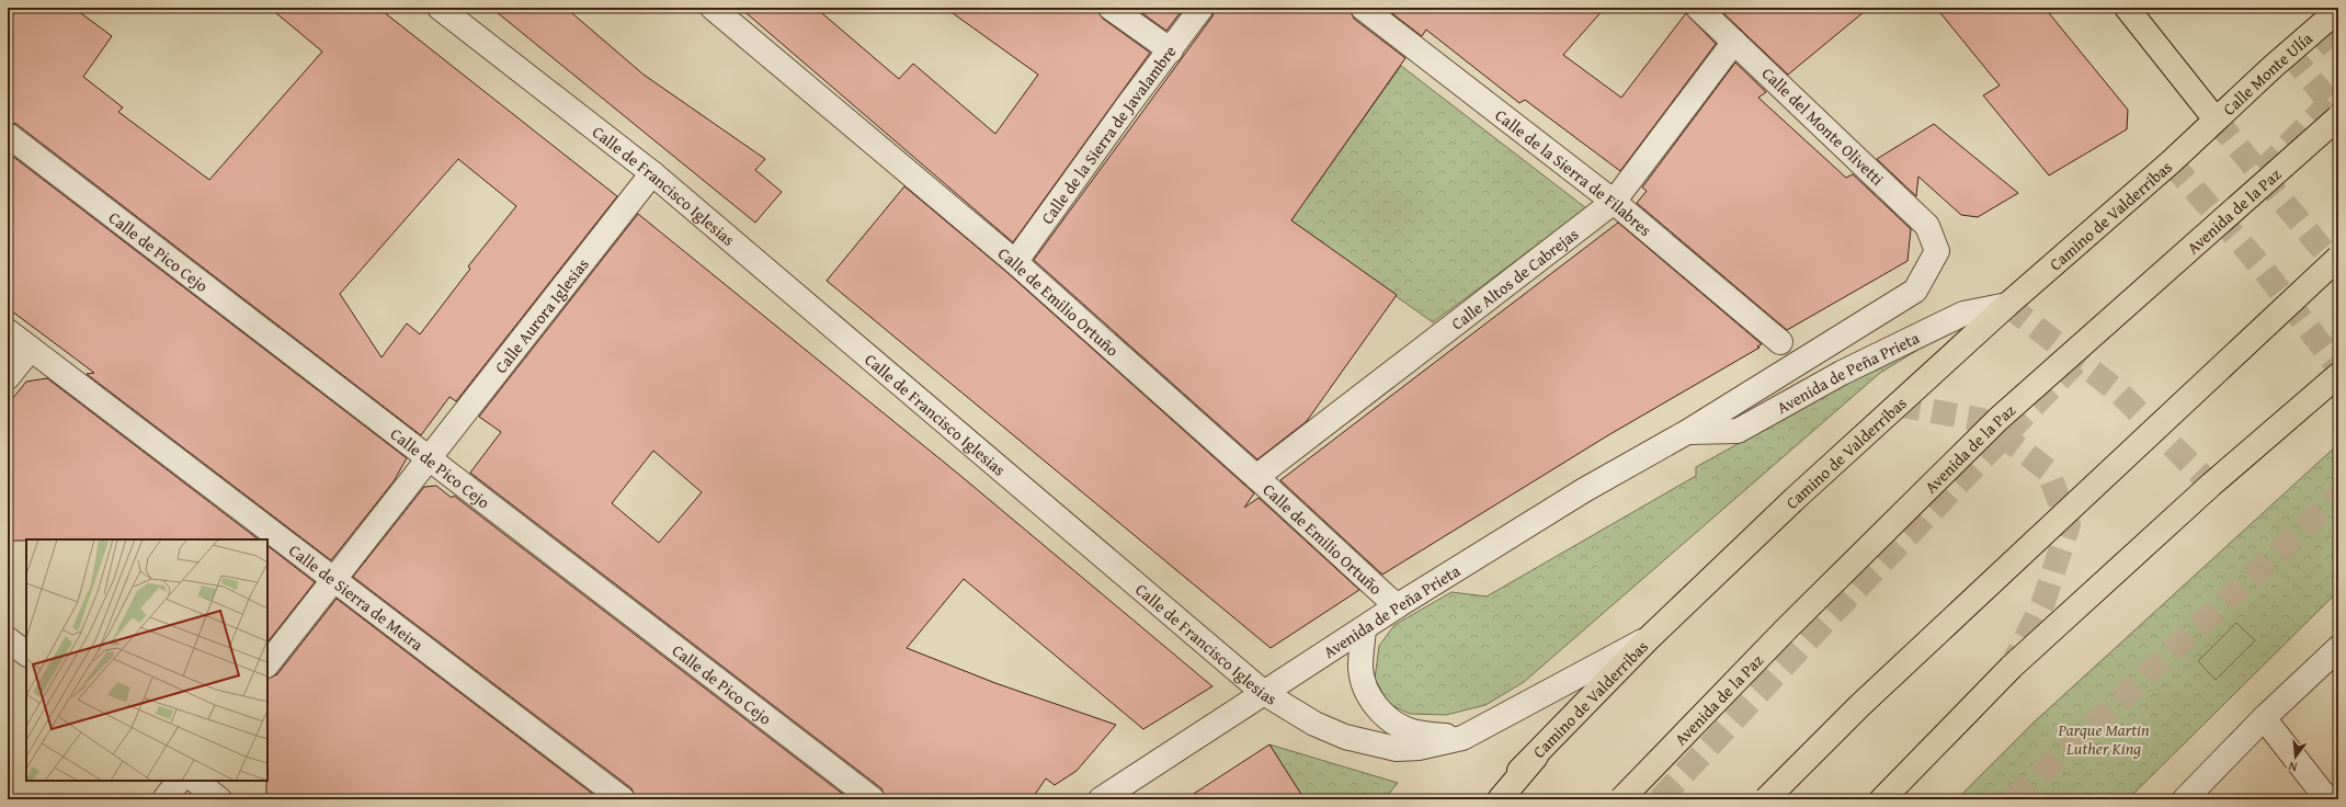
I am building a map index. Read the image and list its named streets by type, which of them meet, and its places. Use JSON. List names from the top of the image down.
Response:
{
  "streets": {
    "main road": ["Calle Monte Ulía", "Avenida de la Paz", "Camino de Valderribas"],
    "street": [
      "Calle del Monte Olivetti",
      "Calle de la Sierra de Javalambre",
      "Calle de la Sierra de Filabres",
      "Calle de Francisco Iglesias",
      "Calle de Pico Cejo",
      "Calle Altos de Cabrejas",
      "Calle de Emilio Ortuño",
      "Calle Aurora Iglesias",
      "Avenida de Peña Prieta",
      "Calle de Sierra de Meira"
    ]
  },
  "crossings": [
    ["Calle Monte Ulía", "Camino de Valderribas"],
    ["Calle del Monte Olivetti", "Calle Altos de Cabrejas"],
    ["Calle del Monte Olivetti", "Avenida de Peña Prieta"],
    ["Calle de la Sierra de Javalambre", "Calle de Emilio Ortuño"],
    ["Calle de la Sierra de Filabres", "Calle Altos de Cabrejas"],
    ["Calle de Francisco Iglesias", "Camino de Valderribas"],
    ["Calle de Francisco Iglesias", "Calle Aurora Iglesias"],
    ["Calle de Francisco Iglesias", "Avenida de Peña Prieta"],
    ["Camino de Valderribas", "Avenida de Peña Prieta"],
    ["Calle de Pico Cejo", "Calle Aurora Iglesias"],
    ["Calle Altos de Cabrejas", "Calle de Emilio Ortuño"],
    ["Calle de Emilio Ortuño", "Avenida de Peña Prieta"],
    ["Calle Aurora Iglesias", "Calle de Sierra de Meira"]
  ],
  "parks": ["Parque Martin Luther King"],
  "north": "bottom"
}
